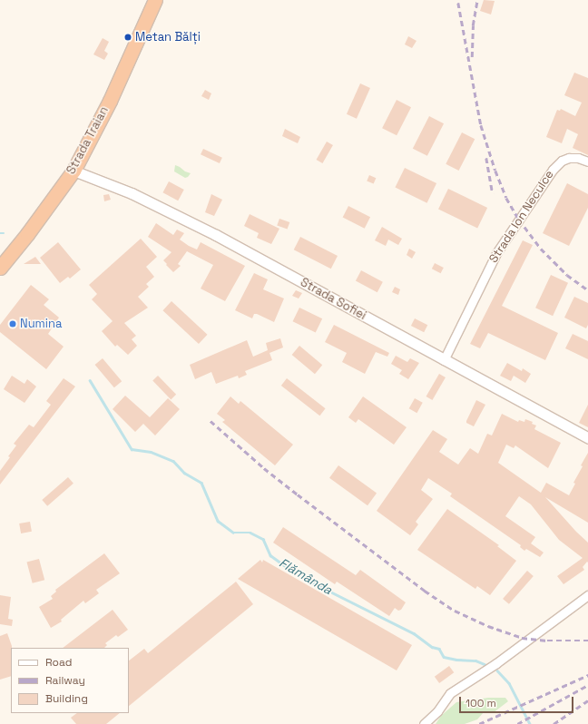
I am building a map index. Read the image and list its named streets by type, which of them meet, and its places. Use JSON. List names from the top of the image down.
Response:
{
  "streets": {
    "highway": ["Strada Trаian"],
    "street": ["Strada Ion Neculce", "Strada Sofiei"]
  },
  "crossings": [
    ["Strada Trаian", "Strada Sofiei"],
    ["Strada Ion Neculce", "Strada Sofiei"]
  ],
  "water": ["Flămânda"],
  "places": ["Metan Bălți", "Numina"],
  "legend": ["Road", "Railway", "Building"],
  "scale_bar": "100 m"
}
